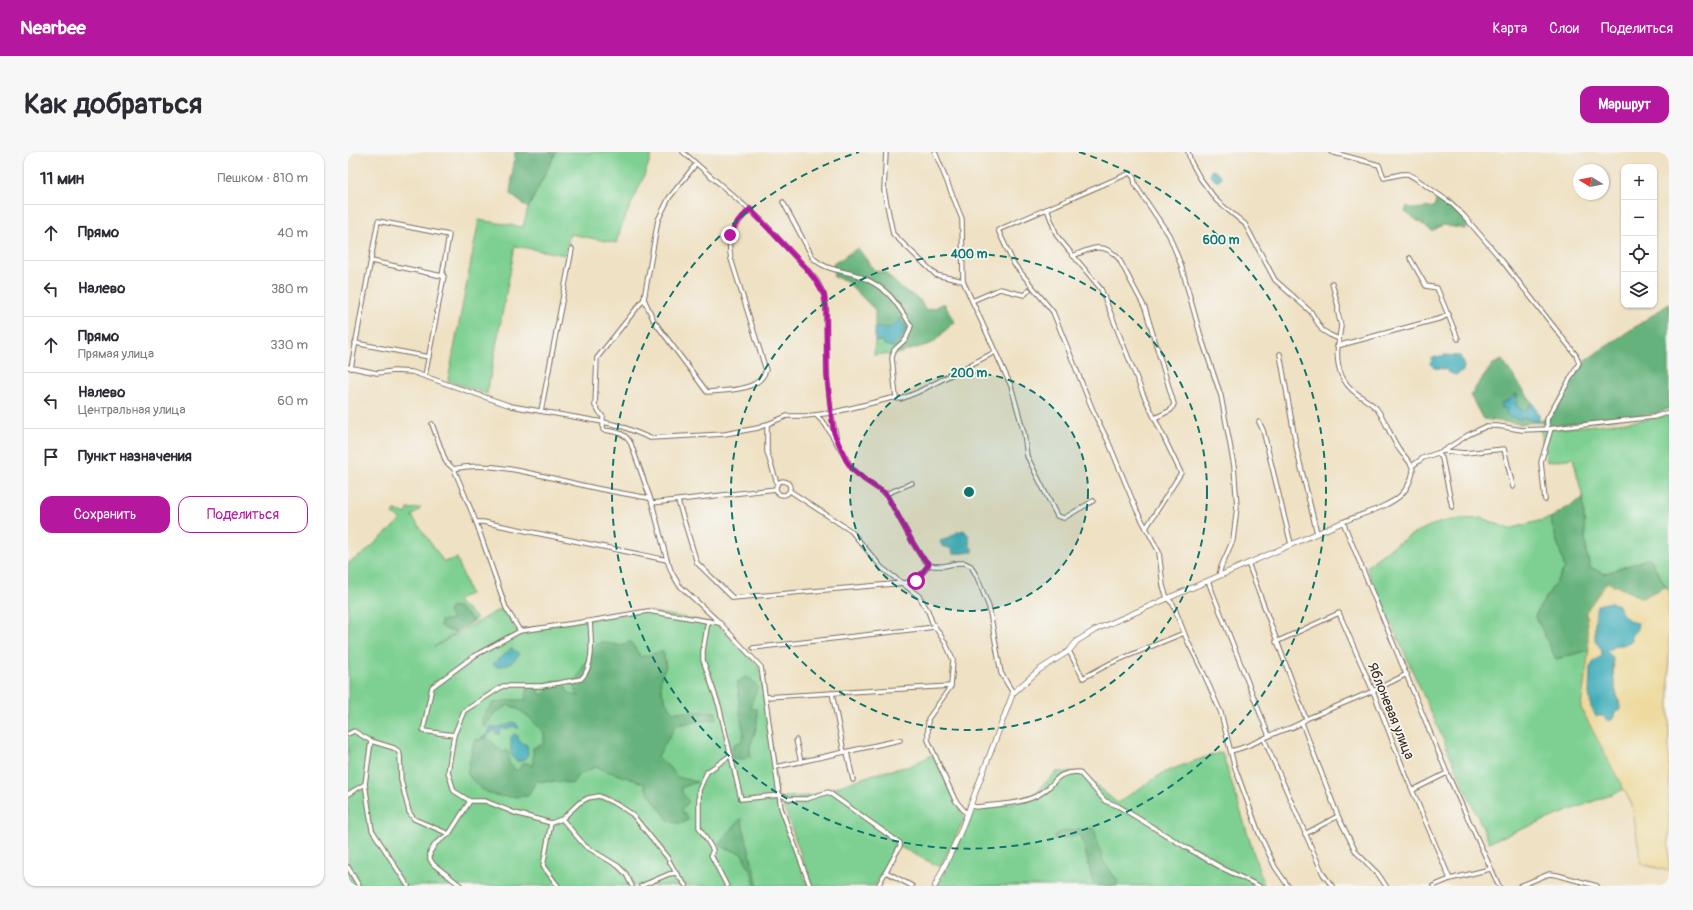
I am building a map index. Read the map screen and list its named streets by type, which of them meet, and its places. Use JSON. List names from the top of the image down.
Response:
{
  "streets": {
    "street": ["Яблоневая улица"]
  },
  "north": "left",
  "page": {
    "header": "Nearbee",
    "nav": ["Карта", "Слои", "Поделиться"],
    "buttons": [
      "Маршрут",
      ["Сохранить", "Поделиться"]
    ],
    "title": "Как добраться",
    "heading": ["11 мин", "Пешком · 810 m"],
    "map_buttons": ["+", "−"],
    "list": [
      ["Прямо", "40 m"],
      ["Налево", "380 m"],
      ["Прямо", "Прямая улица", "330 m"],
      ["Налево", "Центральная улица", "60 m"],
      "Пункт назначения"
    ]
  },
  "rings": ["600 m", "400 m", "200 m"]
}
